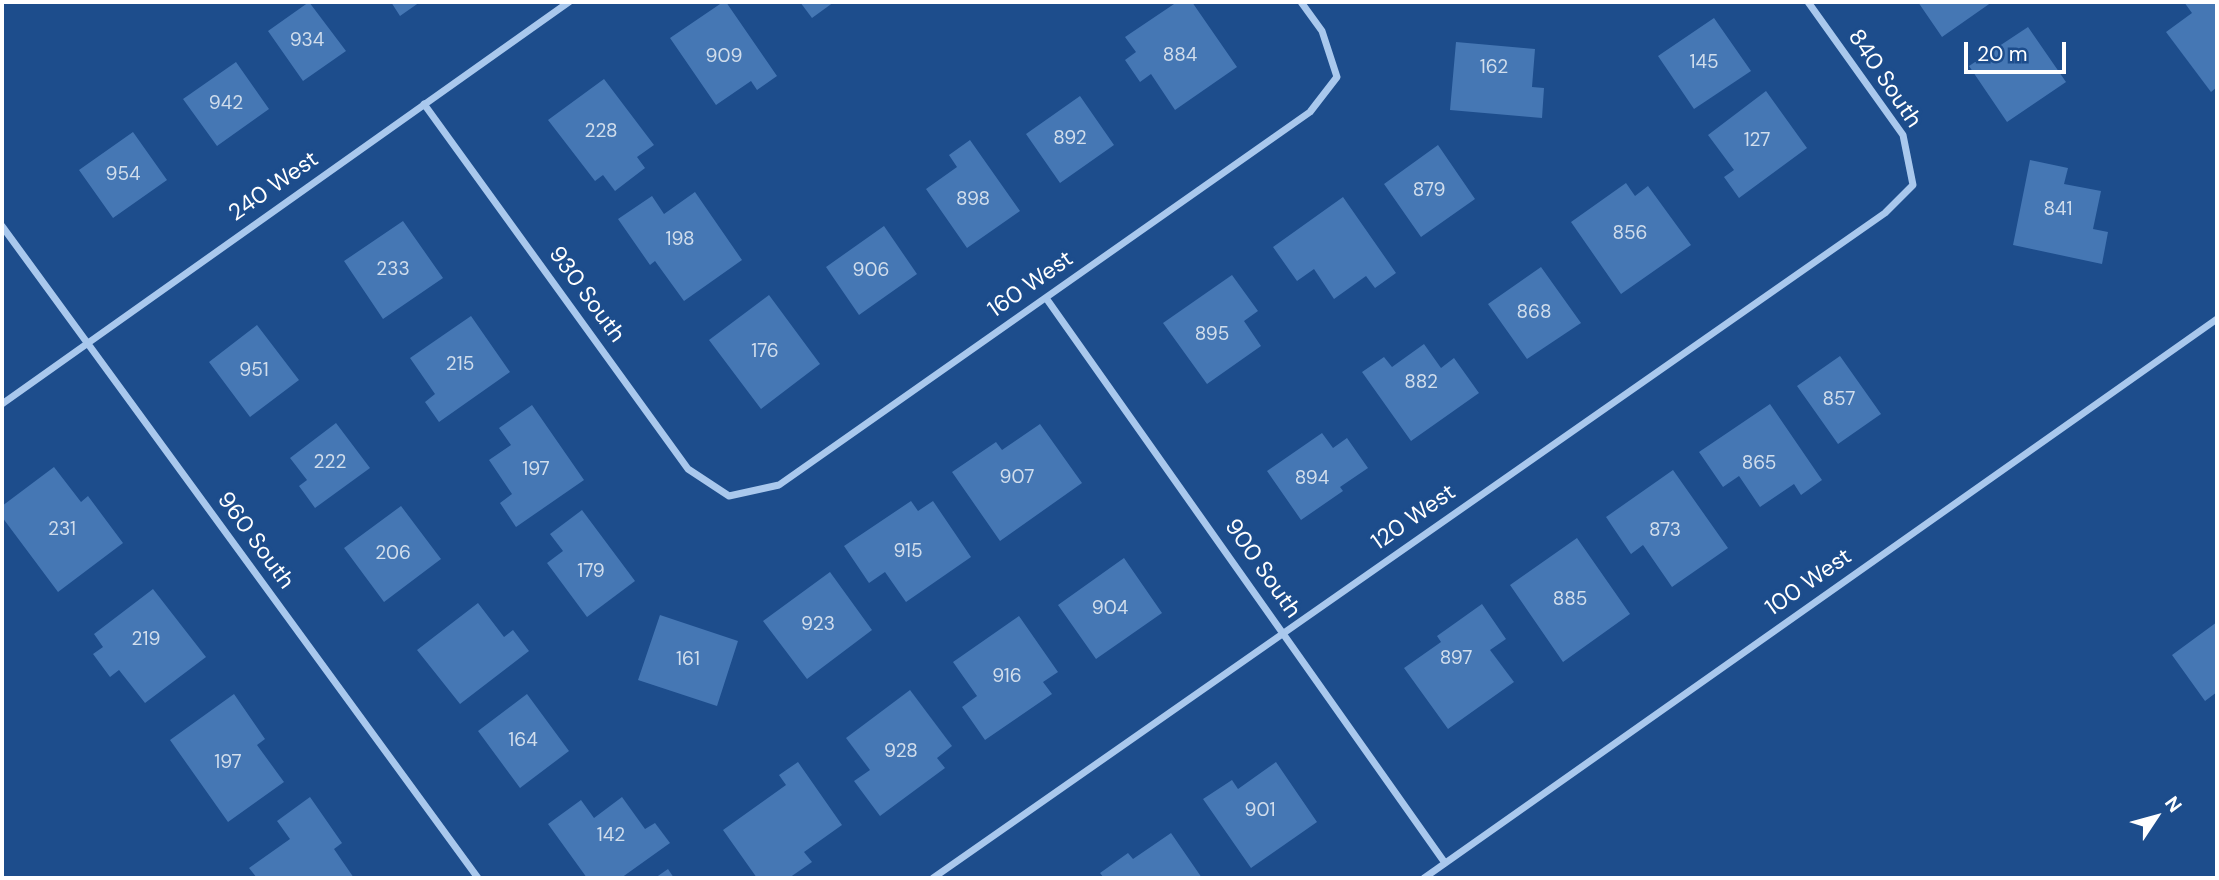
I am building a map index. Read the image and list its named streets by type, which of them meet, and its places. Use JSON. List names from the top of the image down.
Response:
{
  "streets": {
    "street": [
      "840 South",
      "240 West",
      "160 West",
      "930 South",
      "120 West",
      "960 South",
      "900 South",
      "100 West"
    ]
  },
  "crossings": [
    ["840 South", "120 West"],
    ["240 West", "930 South"],
    ["240 West", "960 South"],
    ["160 West", "930 South"],
    ["160 West", "900 South"],
    ["120 West", "900 South"],
    ["900 South", "100 West"]
  ],
  "house_numbers": [
    "934",
    "884",
    "909",
    "145",
    "162",
    "942",
    "228",
    "892",
    "127",
    "954",
    "879",
    "898",
    "841",
    "856",
    "198",
    "233",
    "906",
    "868",
    "895",
    "176",
    "215",
    "951",
    "882",
    "857",
    "222",
    "865",
    "197",
    "907",
    "894",
    "231",
    "873",
    "915",
    "206",
    "179",
    "885",
    "904",
    "923",
    "219",
    "897",
    "161",
    "916",
    "164",
    "928",
    "197",
    "901",
    "142"
  ],
  "scale_bar": "20 m",
  "north": "top right"
}
